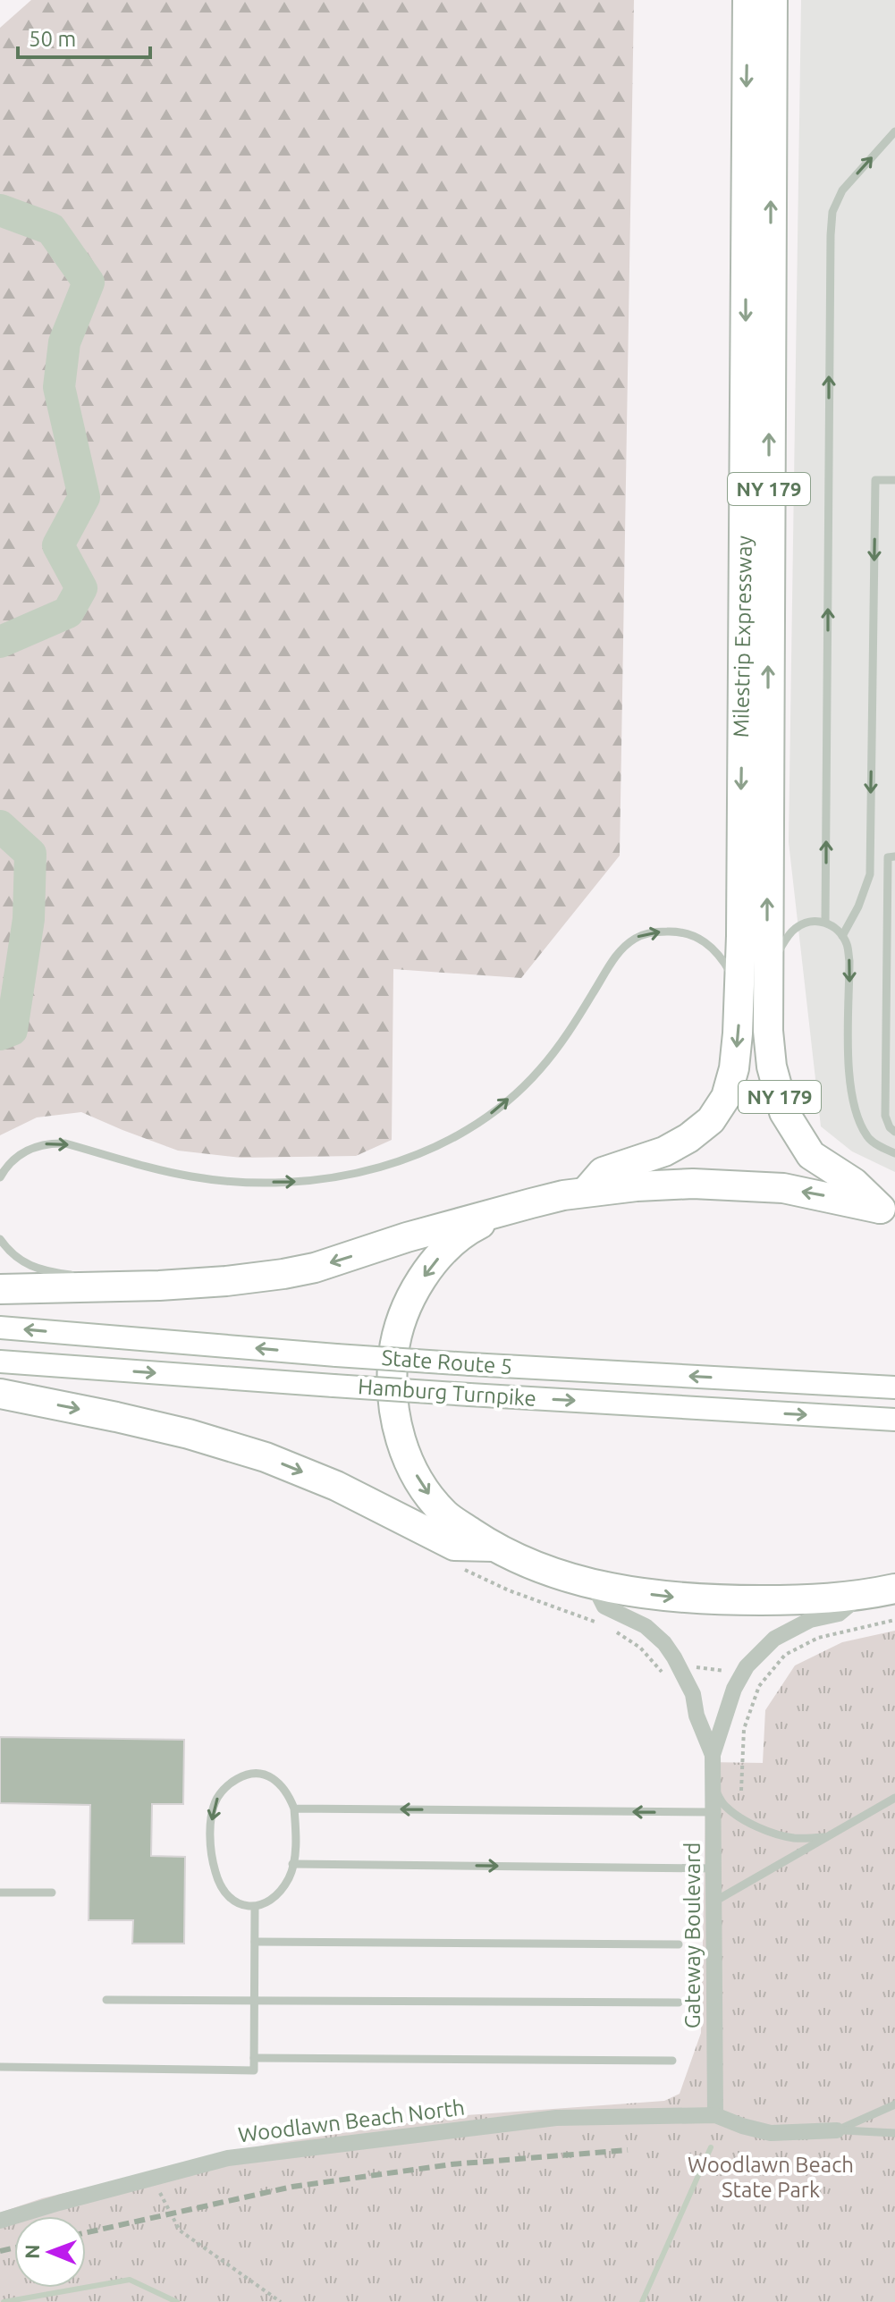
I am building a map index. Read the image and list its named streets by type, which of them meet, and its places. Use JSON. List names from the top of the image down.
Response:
{
  "streets": {
    "highway": ["NY 179", "Milestrip Expressway"],
    "main road": ["State Route 5", "Hamburg Turnpike"],
    "street": ["Gateway Boulevard", "Woodlawn Beach North"]
  },
  "crossings": [
    ["Gateway Boulevard", "Woodlawn Beach North"]
  ],
  "one_way": ["State Route 5", "Hamburg Turnpike"],
  "parks": ["Woodlawn Beach State Park"],
  "scale_bar": "50 m",
  "north": "left"
}
